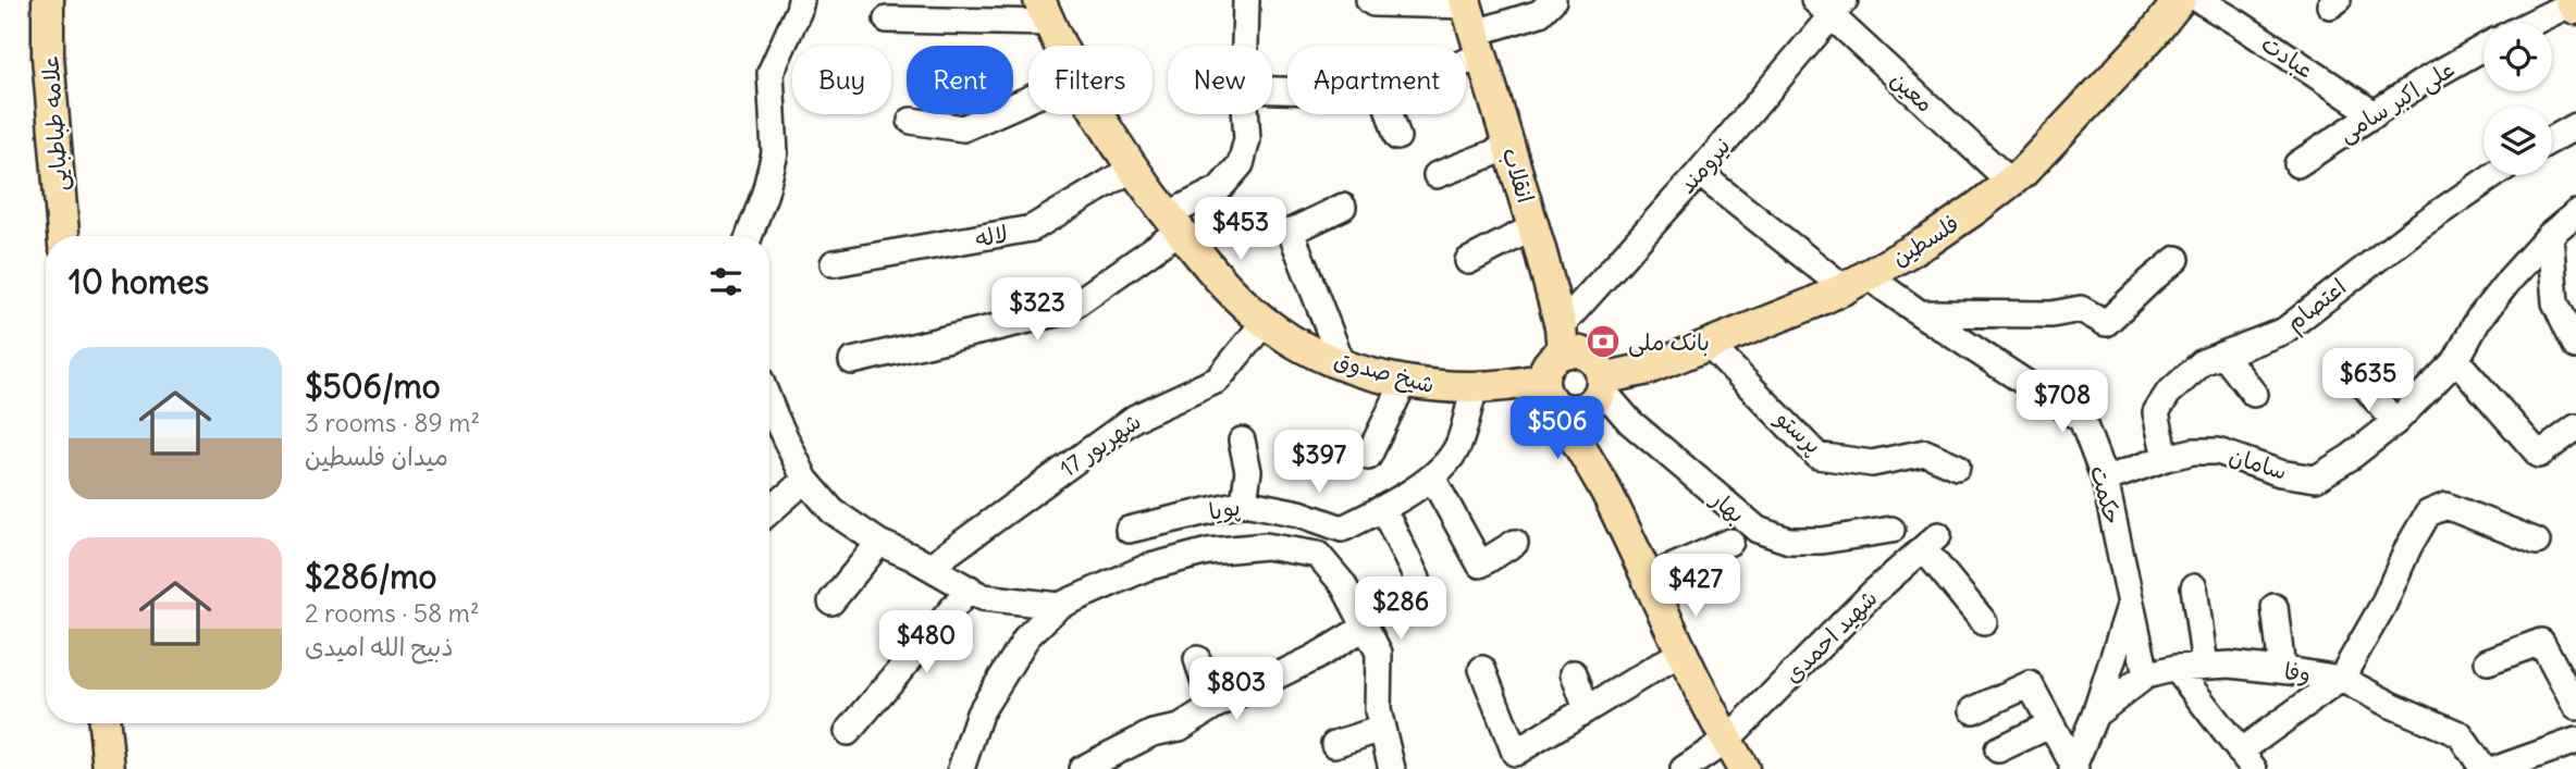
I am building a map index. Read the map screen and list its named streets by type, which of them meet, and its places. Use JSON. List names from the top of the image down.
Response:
{
  "streets": {
    "main road": [
      "علامه طباطبایی",
      "انقلاب",
      "فلسطین",
      "شیخ صدوق"
    ],
    "street": [
      "عبادت",
      "معین",
      "علی اکبر سامی",
      "نیرومند",
      "لاله",
      "اعتصام",
      "پرستو",
      "17 شهریور",
      "سامان",
      "حکمت",
      "بهار",
      "پویا",
      "شهید احمدی",
      "وفا"
    ]
  },
  "crossings": [
    ["عبادت", "علی اکبر سامی"],
    ["معین", "نیرومند"],
    ["معین", "فلسطین"],
    ["نیرومند", "انقلاب"],
    ["نیرومند", "حکمت"],
    ["لاله", "شیخ صدوق"],
    ["فلسطین", "شیخ صدوق"],
    ["فلسطین", "پرستو"],
    ["فلسطین", "حکمت"],
    ["فلسطین", "بهار"],
    ["اعتصام", "سامان"],
    ["شیخ صدوق", "17 شهریور"],
    ["شیخ صدوق", "پویا"],
    ["سامان", "حکمت"],
    ["حکمت", "وفا"]
  ],
  "places": {
    "bank": ["بانک ملی"]
  },
  "page": {
    "chip": [
      "Buy",
      "Rent",
      "Filters",
      "New",
      "Apartment"
    ],
    "price": [
      "$453",
      "$323",
      "$635",
      "$708",
      "$506",
      "$397",
      "$427",
      "$286",
      "$480",
      "$803"
    ],
    "heading": "10 homes",
    "list": [
      {
        "name": "$506/mo",
        "note": "3 rooms · 89 m² · میدان فلسطین"
      },
      {
        "name": "$286/mo",
        "note": "2 rooms · 58 m² · ذبیح الله امیدی"
      }
    ]
  }
}
